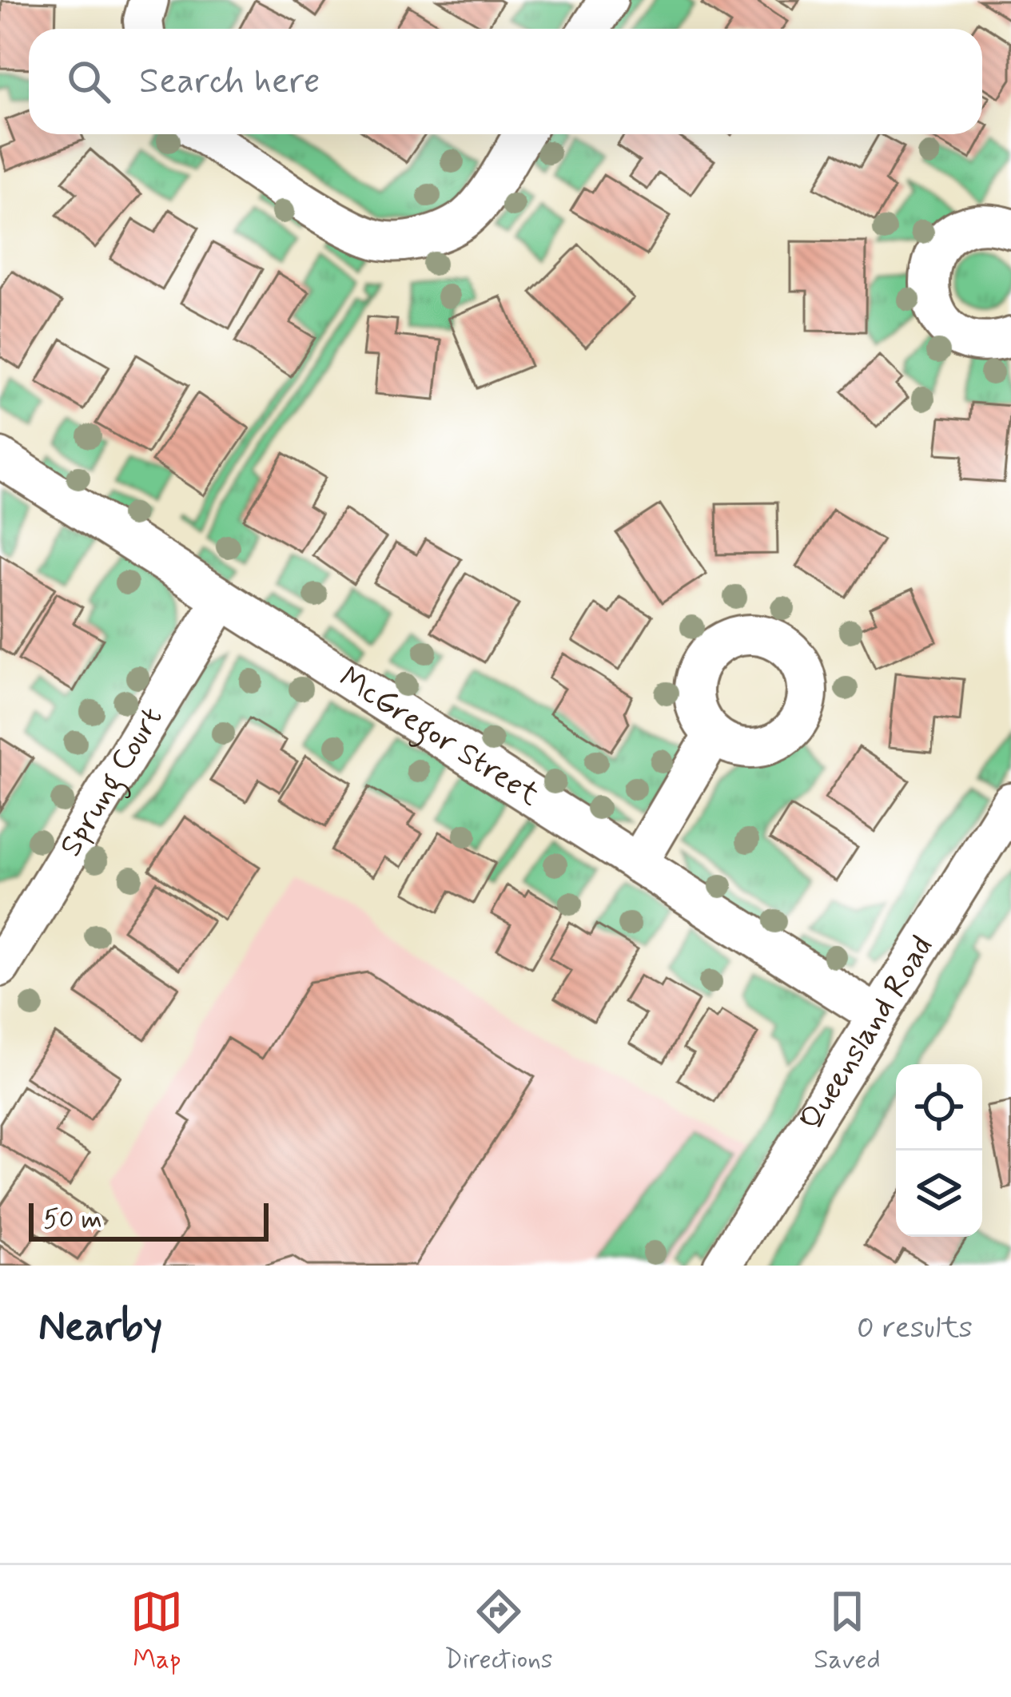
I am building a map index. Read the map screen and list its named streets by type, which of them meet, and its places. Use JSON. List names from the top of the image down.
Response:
{
  "streets": {
    "street": ["McGregor Street", "Sprung Court", "Queensland Road"]
  },
  "crossings": [
    ["McGregor Street", "Sprung Court"],
    ["McGregor Street", "Queensland Road"]
  ],
  "scale_bar": "50 m",
  "page": {
    "search": "Search here",
    "scale": "50 m",
    "heading": ["Nearby", "0 results"],
    "nav": ["Map", "Directions", "Saved"]
  }
}
